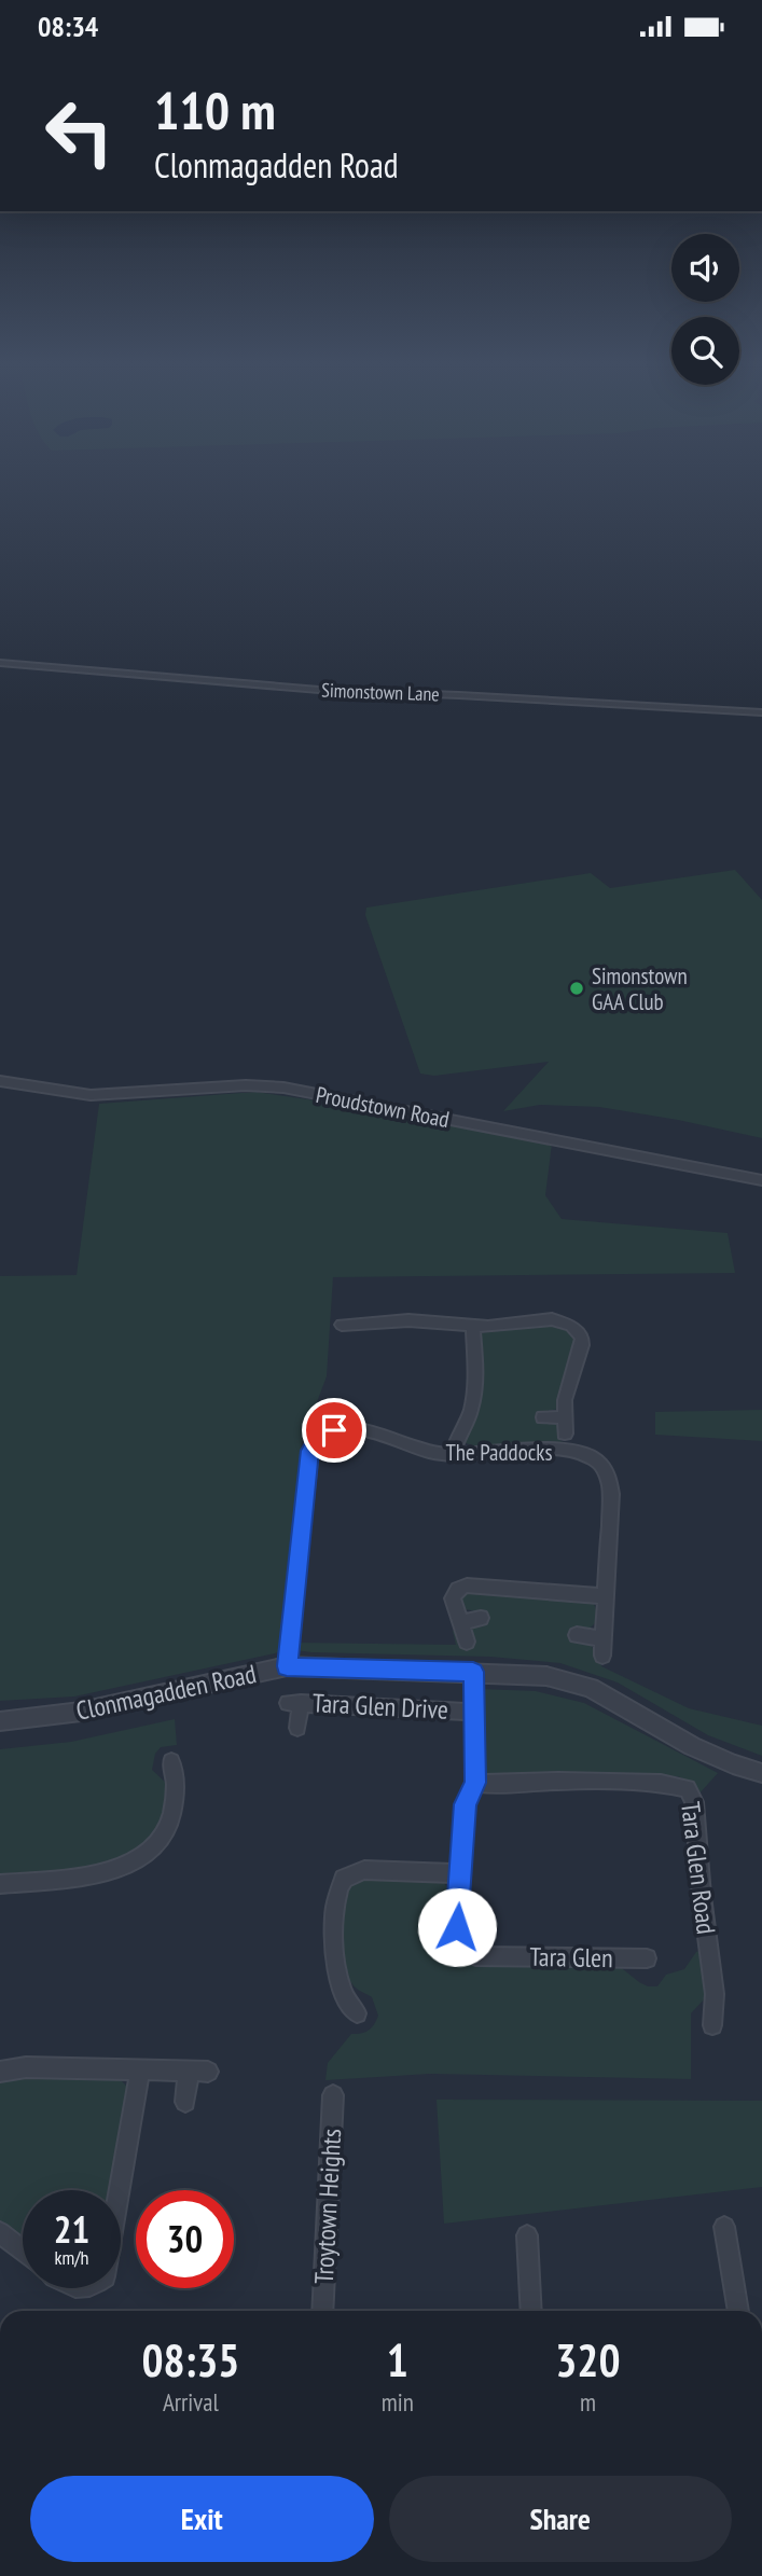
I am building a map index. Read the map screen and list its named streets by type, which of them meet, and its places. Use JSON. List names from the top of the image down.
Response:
{
  "streets": {
    "street": [
      "Simonstown Lane",
      "Proudstown Road",
      "The Paddocks",
      "Clonmagadden Road",
      "Tara Glen Drive",
      "Tara Glen Road",
      "Tara Glen",
      "Troytown Heights"
    ]
  },
  "crossings": [
    ["The Paddocks", "Clonmagadden Road"],
    ["Clonmagadden Road", "Tara Glen"],
    ["Tara Glen Drive", "Tara Glen"],
    ["Tara Glen Road", "Tara Glen"]
  ],
  "places": ["Simonstown GAA Club"],
  "page": {
    "status": "08:34",
    "turn": ["110 m", "Clonmagadden Road"],
    "speed": "21 km/h",
    "limit": "30",
    "eta": [
      "08:35",
      "Arrival",
      "1",
      "min",
      "320",
      "m"
    ],
    "buttons": ["Exit", "Share"]
  }
}
